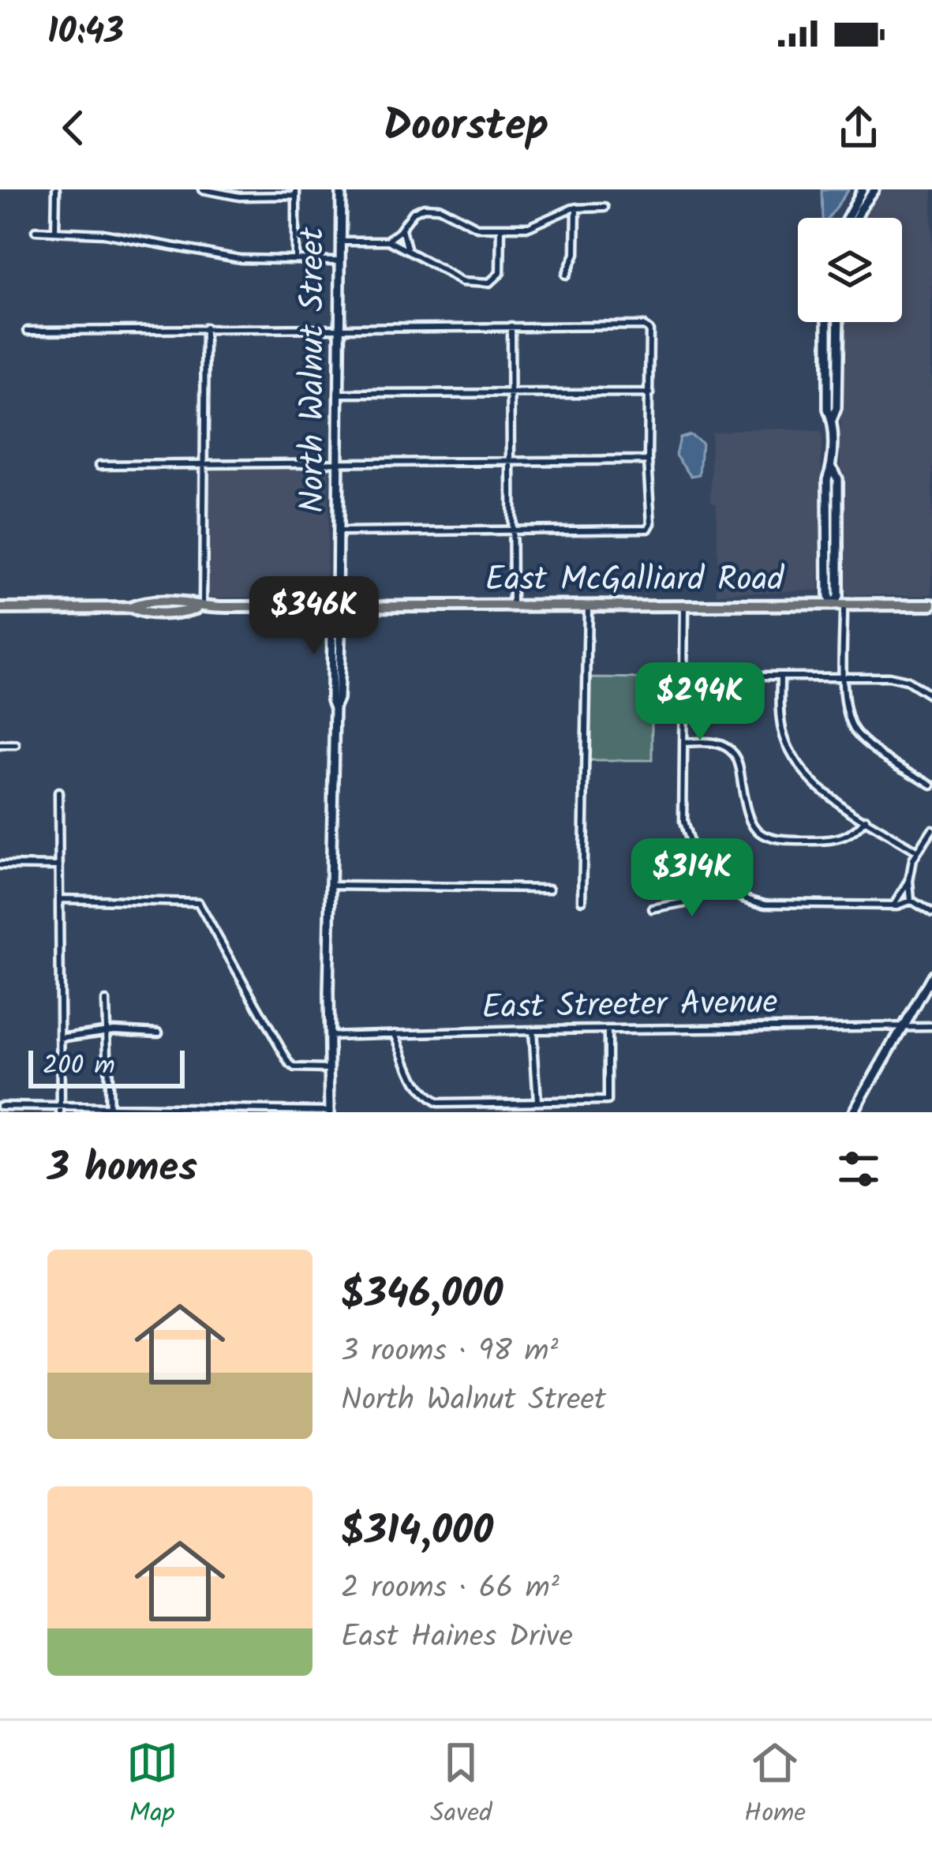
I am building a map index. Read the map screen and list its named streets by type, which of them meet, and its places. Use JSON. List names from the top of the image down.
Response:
{
  "streets": {
    "main road": ["North Walnut Street", "East McGalliard Road"],
    "street": ["East Streeter Avenue"]
  },
  "crossings": [
    ["North Walnut Street", "East McGalliard Road"],
    ["North Walnut Street", "East Streeter Avenue"]
  ],
  "scale_bar": "200 m",
  "page": {
    "status": "10:43",
    "header": "Doorstep",
    "price": ["$346K", "$294K", "$314K"],
    "scale": "200 m",
    "heading": "3 homes",
    "list": [
      {
        "name": "$346,000",
        "note": "3 rooms · 98 m² · North Walnut Street"
      },
      {
        "name": "$314,000",
        "note": "2 rooms · 66 m² · East Haines Drive"
      }
    ],
    "tabs": ["Map", "Saved", "Home"]
  }
}
